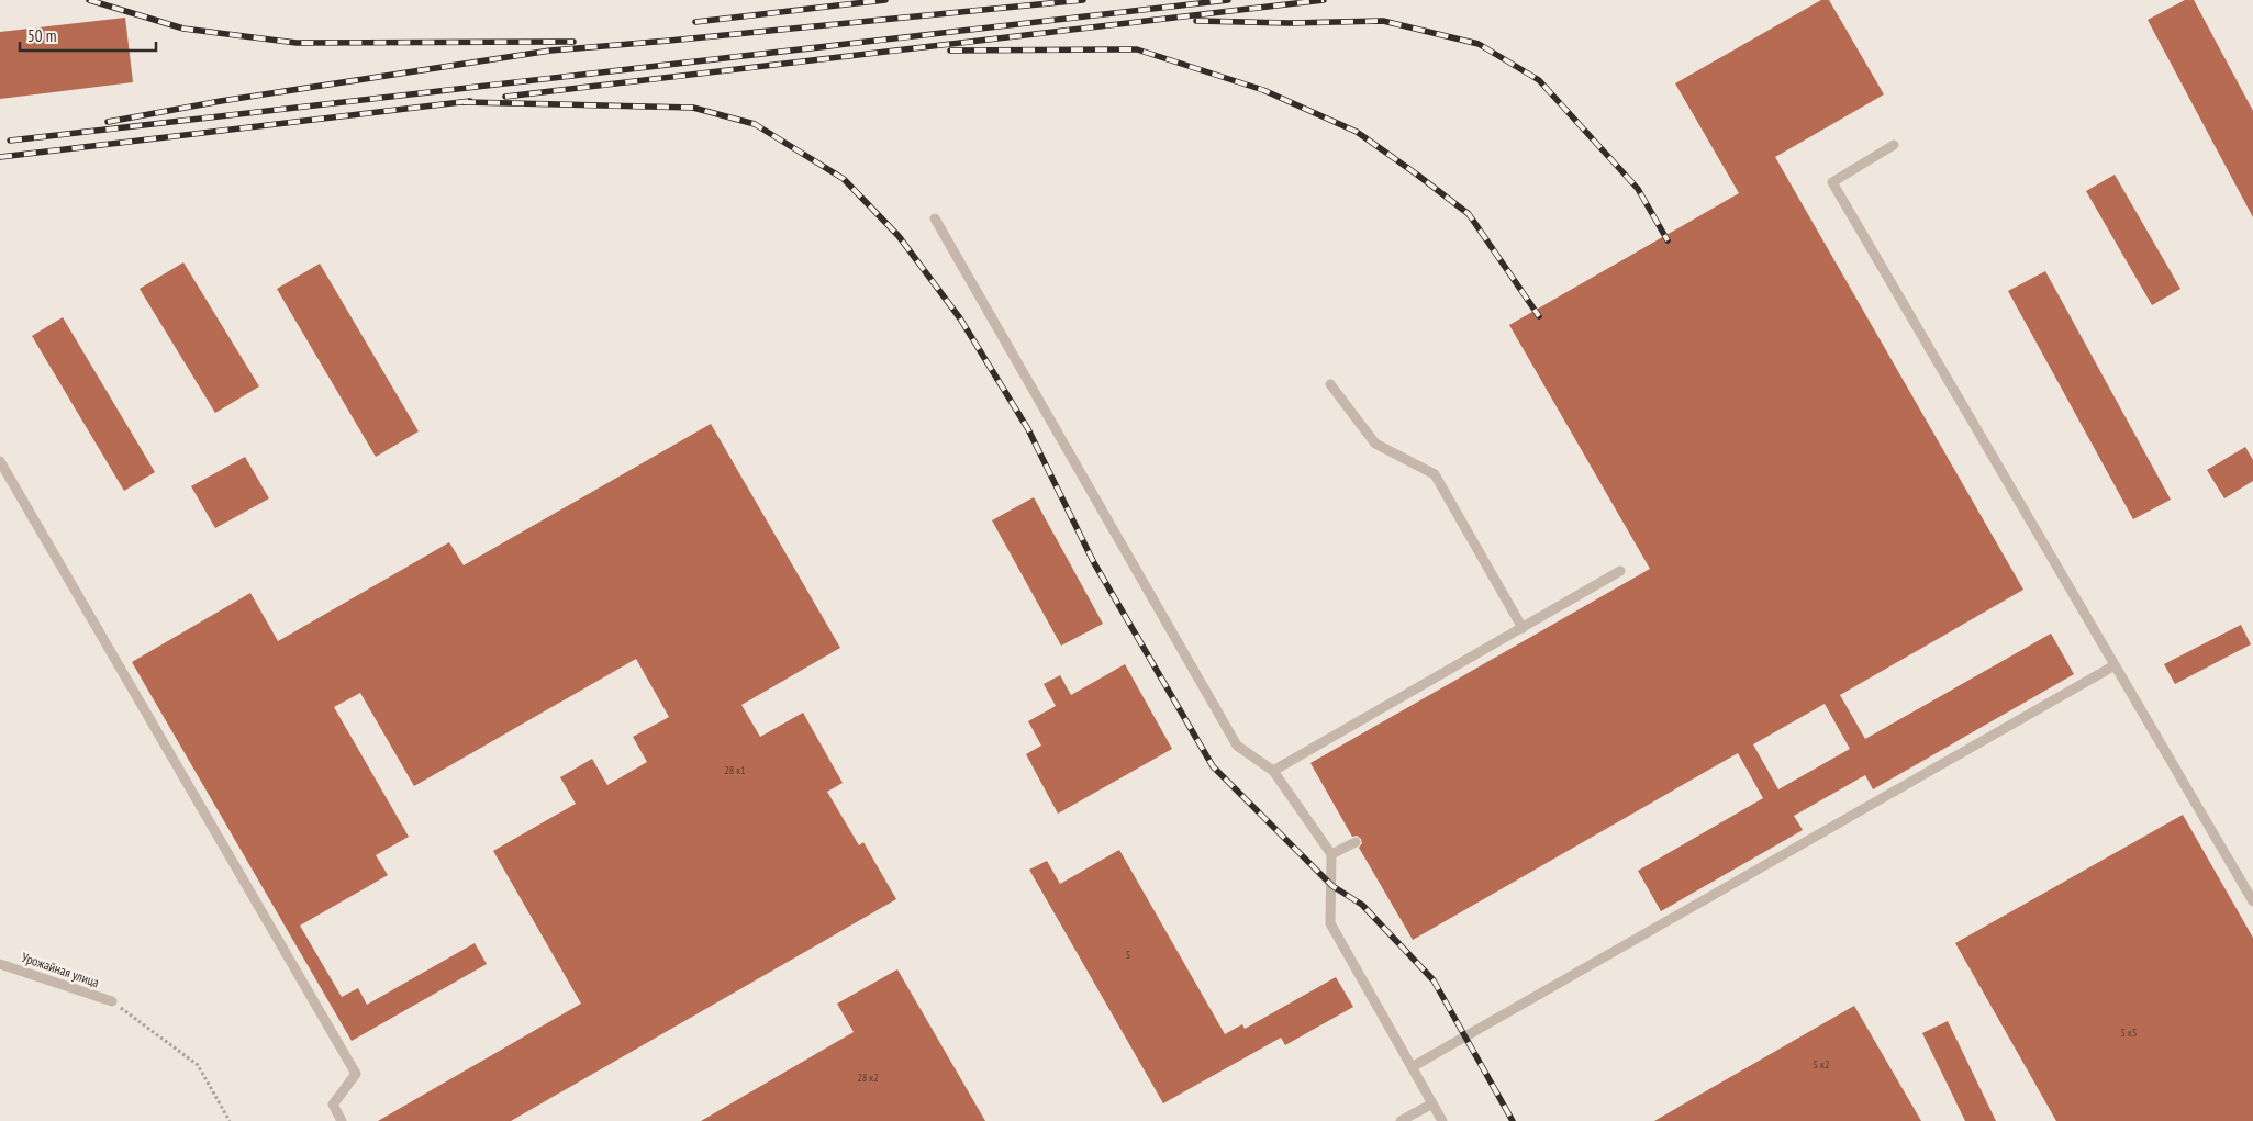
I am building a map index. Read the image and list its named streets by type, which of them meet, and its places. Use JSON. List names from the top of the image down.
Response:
{
  "streets": {
    "lane": ["Урожайная улица"]
  },
  "house_numbers": [
    "28 к1",
    "5",
    "5 к5",
    "5 к2",
    "28 к2"
  ],
  "scale_bar": "50 m"
}
